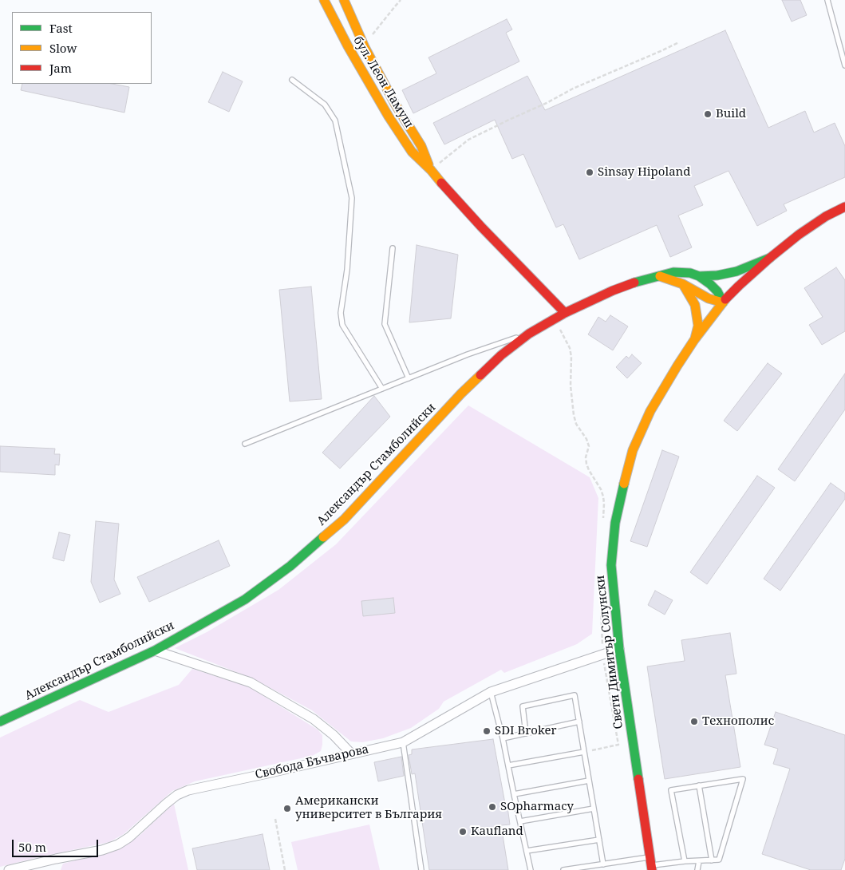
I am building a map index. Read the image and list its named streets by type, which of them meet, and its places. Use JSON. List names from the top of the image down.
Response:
{
  "streets": {
    "street": [
      "бул. Леон Ламуш",
      "Александър Стамболийски",
      "Свети Димитър Солунски",
      "Свобода Бъчварова"
    ]
  },
  "crossings": [
    ["бул. Леон Ламуш", "Александър Стамболийски"],
    ["Свети Димитър Солунски", "Свобода Бъчварова"]
  ],
  "places": [
    "Build",
    "Sinsay Hipoland",
    "Технополис",
    "SDI Broker",
    "SOpharmacy",
    "Американски университет в България",
    "Kaufland"
  ],
  "legend": ["Fast", "Slow", "Jam"],
  "scale_bar": "50 m"
}
